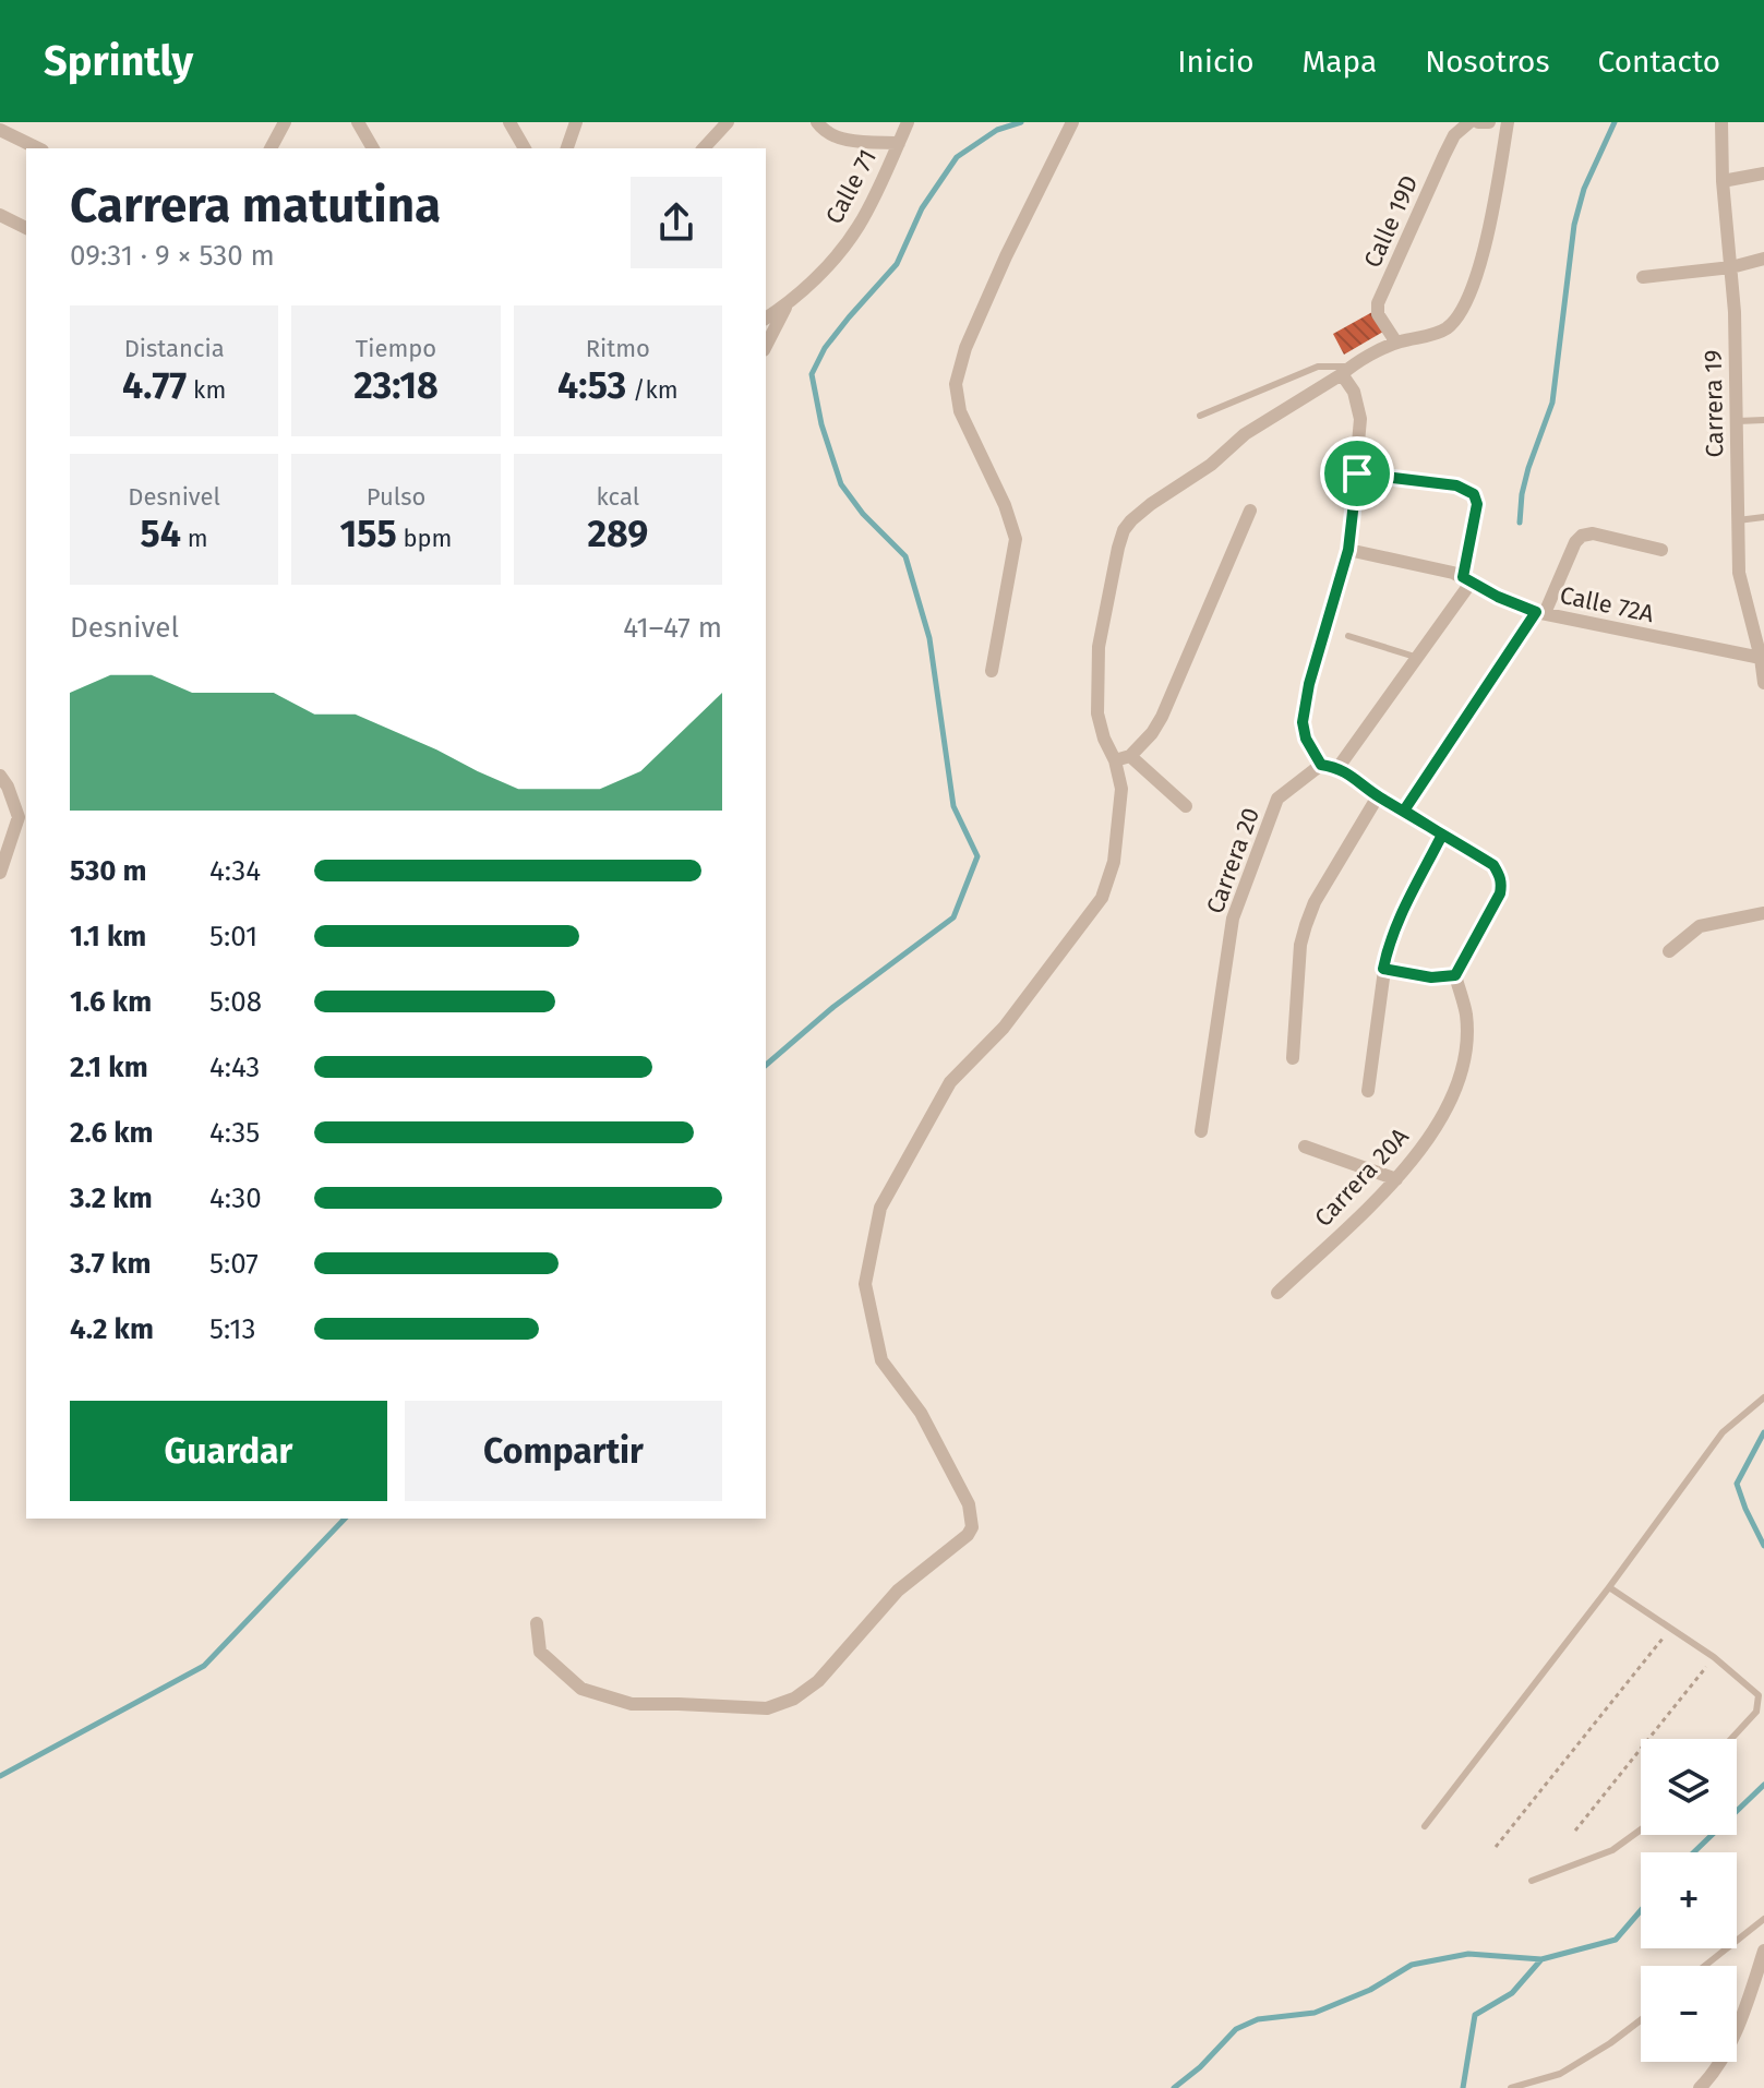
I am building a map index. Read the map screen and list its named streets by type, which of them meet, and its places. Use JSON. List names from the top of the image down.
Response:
{
  "streets": {
    "street": [
      "Calle 71",
      "Calle 19D",
      "Carrera 19",
      "Calle 72A",
      "Carrera 20",
      "Carrera 20A"
    ]
  },
  "crossings": [
    ["Carrera 19", "Calle 72A"]
  ],
  "page": {
    "header": "Sprintly",
    "nav": [
      "Inicio",
      "Mapa",
      "Nosotros",
      "Contacto"
    ],
    "heading": ["Carrera matutina", "09:31 · 9 × 530 m"],
    "stats": [
      ["Distancia", "4.77 km"],
      ["Tiempo", "23:18"],
      ["Ritmo", "4:53 /km"],
      ["Desnivel", "54 m"],
      ["Pulso", "155 bpm"],
      ["kcal", "289"]
    ],
    "chart": ["Desnivel", "41–47 m"],
    "list": [
      {
        "name": "530 m",
        "note": "4:34"
      },
      {
        "name": "1.1 km",
        "note": "5:01"
      },
      {
        "name": "1.6 km",
        "note": "5:08"
      },
      {
        "name": "2.1 km",
        "note": "4:43"
      },
      {
        "name": "2.6 km",
        "note": "4:35"
      },
      {
        "name": "3.2 km",
        "note": "4:30"
      },
      {
        "name": "3.7 km",
        "note": "5:07"
      },
      {
        "name": "4.2 km",
        "note": "5:13"
      }
    ],
    "buttons": ["Guardar", "Compartir"],
    "map_buttons": ["+", "−"]
  }
}
